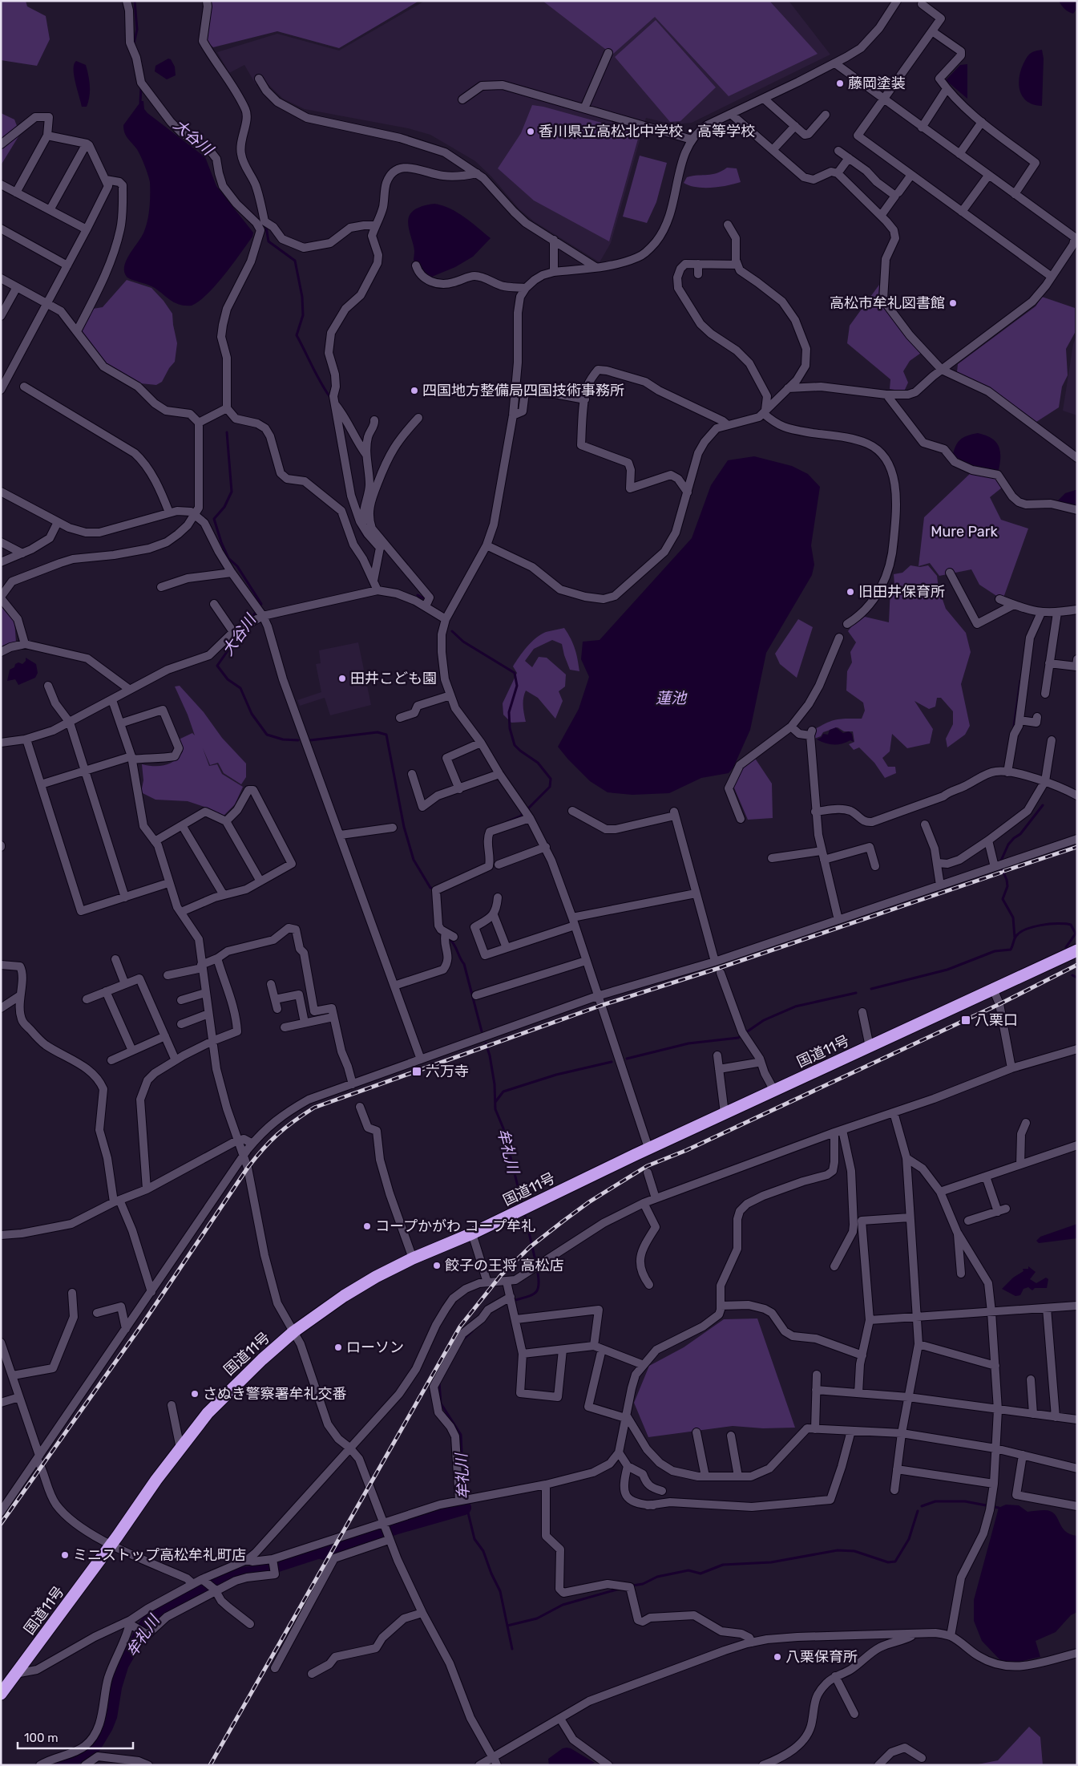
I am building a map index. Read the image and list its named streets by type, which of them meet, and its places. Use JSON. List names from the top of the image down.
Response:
{
  "streets": {
    "highway": ["国道11号"]
  },
  "water": ["大谷川", "蓮池", "牟礼川"],
  "parks": ["Mure Park"],
  "places": {
    "other": [
      "藤岡塗装",
      "香川県立高松北中学校・高等学校",
      "高松市牟礼図書館",
      "四国地方整備局四国技術事務所",
      "旧田井保育所",
      "田井こども園",
      "コープかがわ コープ牟礼",
      "餃子の王将 高松店",
      "ローソン",
      "さぬき警察署牟礼交番",
      "ミニストップ高松牟礼町店",
      "八栗保育所"
    ],
    "transit": ["八栗口", "六万寺"]
  },
  "scale_bar": "100 m"
}
